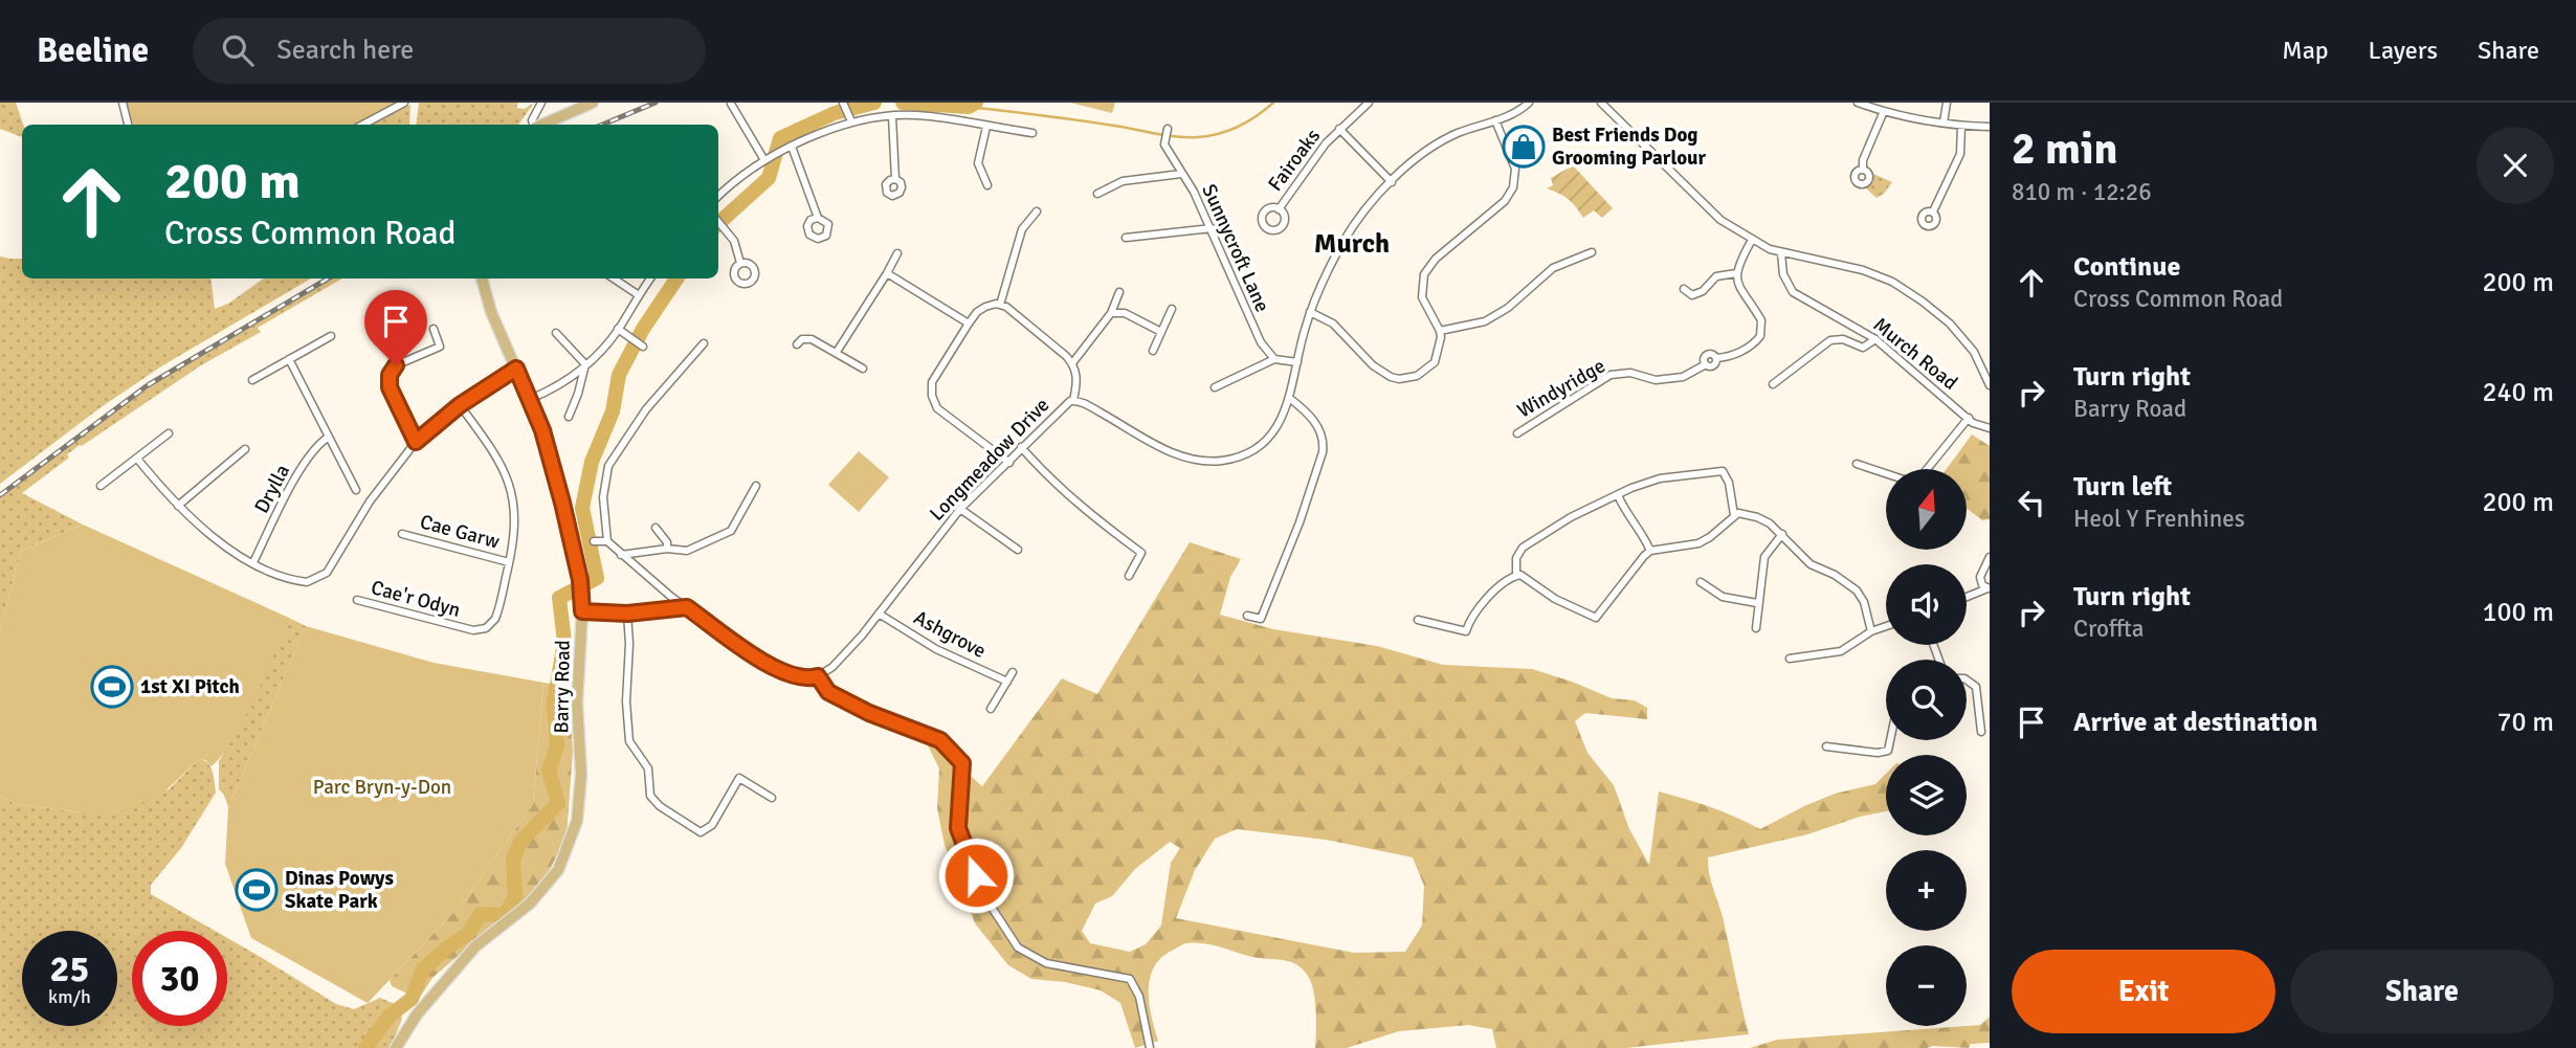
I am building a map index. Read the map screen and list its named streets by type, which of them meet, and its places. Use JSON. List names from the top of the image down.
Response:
{
  "streets": {
    "main road": ["Barry Road"],
    "street": [
      "Fairoaks",
      "Sunnycroft Lane",
      "Murch Road",
      "Windyridge",
      "Longmeadow Drive",
      "Drylla",
      "Cae Garw",
      "Cae'r Odyn",
      "Ashgrove"
    ]
  },
  "crossings": [
    ["Longmeadow Drive", "Ashgrove"],
    ["Cae Garw", "Cae'r Odyn"]
  ],
  "districts": ["Murch"],
  "parks": ["Parc Bryn-y-Don"],
  "places": {
    "shop": ["Best Friends Dog Grooming Parlour"],
    "sports": ["1st XI Pitch", "Dinas Powys Skate Park"]
  },
  "north": "top",
  "page": {
    "header": "Beeline",
    "search": "Search here",
    "nav": ["Map", "Layers", "Share"],
    "heading": ["2 min", "810 m · 12:26"],
    "turn": ["200 m", "Cross Common Road"],
    "list": [
      {
        "name": "Continue",
        "note": "Cross Common Road",
        "value": "200 m"
      },
      {
        "name": "Turn right",
        "note": "Barry Road",
        "value": "240 m"
      },
      {
        "name": "Turn left",
        "note": "Heol Y Frenhines",
        "value": "200 m"
      },
      {
        "name": "Turn right",
        "note": "Croffta",
        "value": "100 m"
      },
      {
        "name": "Arrive at destination",
        "value": "70 m"
      }
    ],
    "map_buttons": ["+", "−"],
    "speed": "25 km/h",
    "limit": "30",
    "buttons": ["Exit", "Share"]
  }
}
